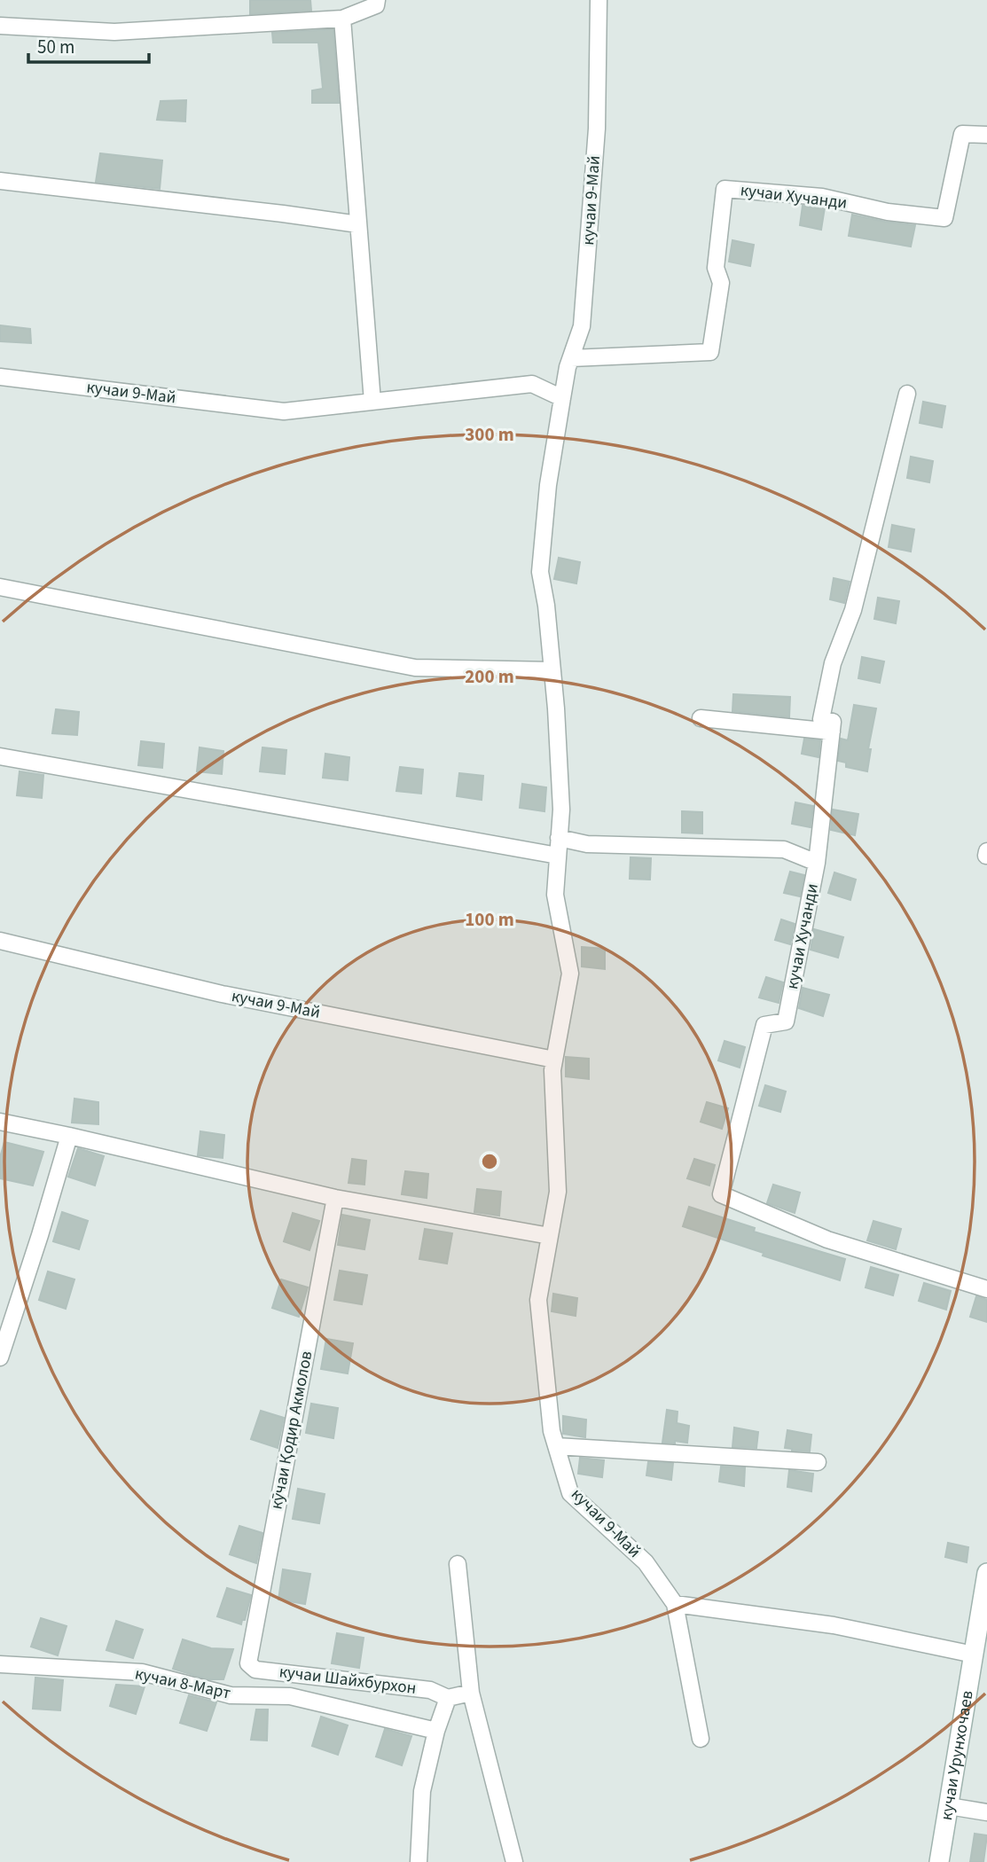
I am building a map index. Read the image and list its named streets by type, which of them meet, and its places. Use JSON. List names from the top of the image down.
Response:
{
  "streets": {
    "street": [
      "кучаи Хучанди",
      "кучаи 9-Май",
      "кӯчаи Қодир Акмолов",
      "кучаи Шайхбурхон",
      "кучаи 8-Март",
      "кучаи Урунхочаев"
    ]
  },
  "crossings": [
    ["кучаи Хучанди", "кучаи 9-Май"],
    ["кӯчаи Қодир Акмолов", "кучаи Шайхбурхон"]
  ],
  "scale_bar": "50 m",
  "rings": ["300 m", "200 m", "100 m"]
}
